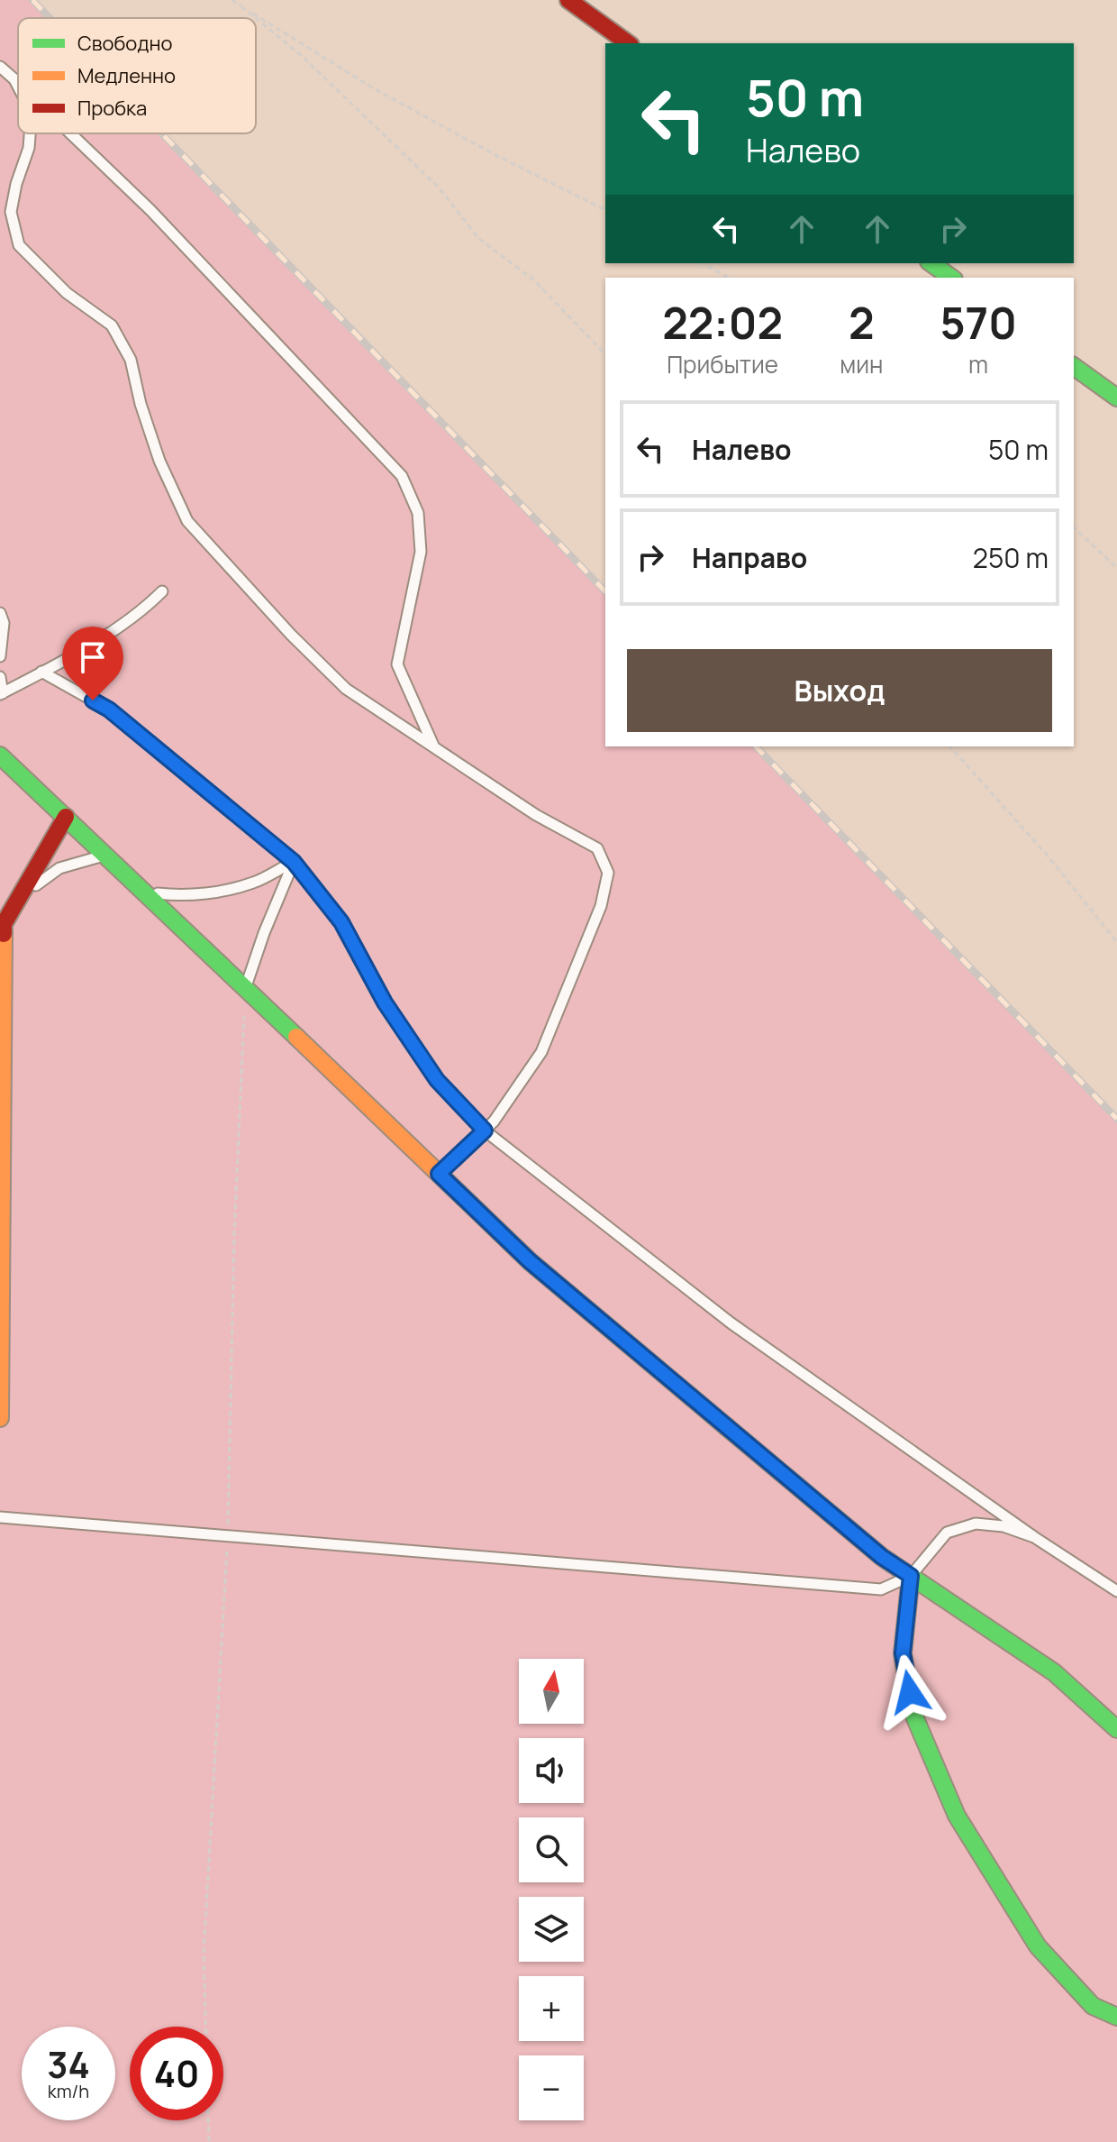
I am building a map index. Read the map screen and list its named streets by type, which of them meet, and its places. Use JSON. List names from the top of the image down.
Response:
{
  "legend": ["Свободно", "Медленно", "Пробка"],
  "north": "top",
  "page": {
    "turn": ["50 m", "Налево"],
    "eta": [
      "22:02",
      "Прибытие",
      "2",
      "мин",
      "570",
      "m"
    ],
    "list": [
      {
        "name": "Налево",
        "value": "50 m"
      },
      {
        "name": "Направо",
        "value": "250 m"
      }
    ],
    "buttons": "Выход",
    "map_buttons": ["+", "−"],
    "speed": "34 km/h",
    "limit": "40"
  }
}
